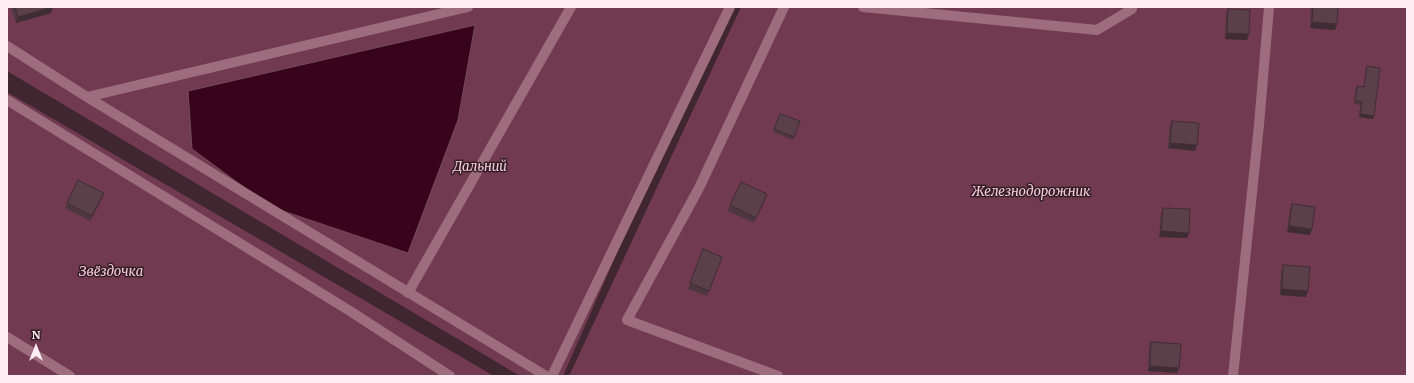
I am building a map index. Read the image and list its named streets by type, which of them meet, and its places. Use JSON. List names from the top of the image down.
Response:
{
  "parks": ["Дальний", "Железнодорожник", "Звёздочка"],
  "north": "top"
}
